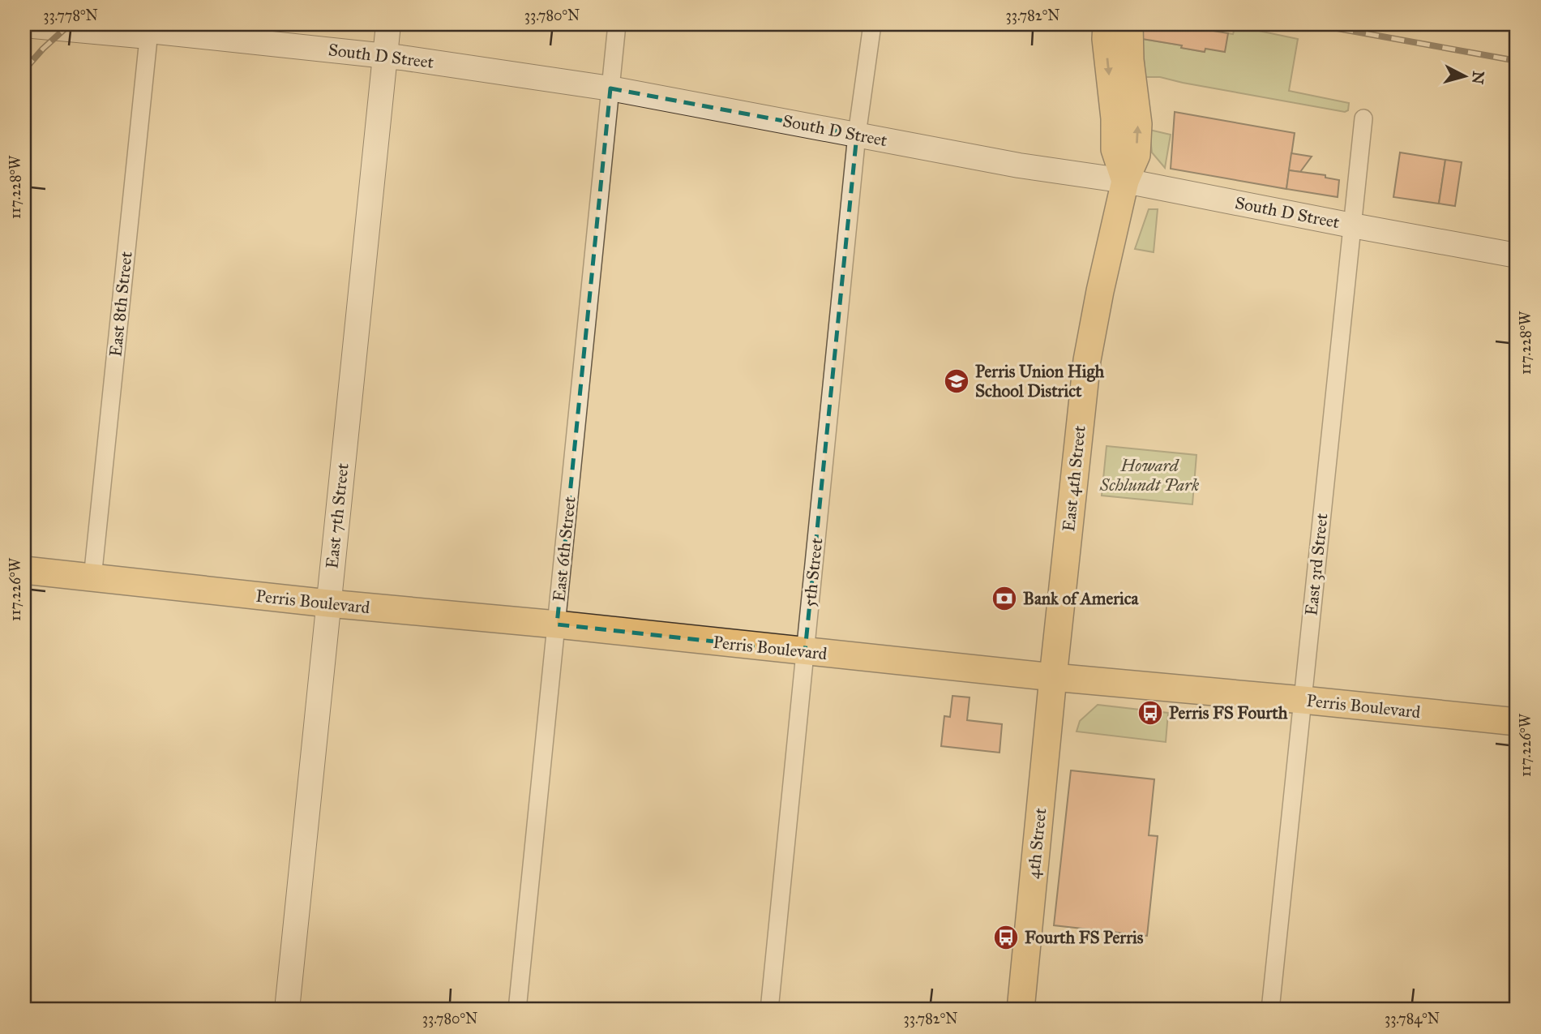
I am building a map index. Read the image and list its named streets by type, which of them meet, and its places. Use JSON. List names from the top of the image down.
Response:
{
  "streets": {
    "main road": [
      "South D Street",
      "East 4th Street",
      "East 7th Street",
      "Perris Boulevard",
      "4th Street"
    ],
    "street": [
      "East 8th Street",
      "East 6th Street",
      "East 3rd Street",
      "5th Street"
    ]
  },
  "crossings": [
    ["South D Street", "East 8th Street"],
    ["South D Street", "East 4th Street"],
    ["South D Street", "East 7th Street"],
    ["South D Street", "East 6th Street"],
    ["South D Street", "East 3rd Street"],
    ["South D Street", "5th Street"],
    ["East 8th Street", "Perris Boulevard"],
    ["East 4th Street", "Perris Boulevard"],
    ["East 4th Street", "4th Street"],
    ["East 7th Street", "Perris Boulevard"],
    ["East 6th Street", "Perris Boulevard"],
    ["East 3rd Street", "Perris Boulevard"],
    ["5th Street", "Perris Boulevard"],
    ["Perris Boulevard", "4th Street"]
  ],
  "parks": ["Howard Schlundt Park"],
  "places": {
    "school or university": ["Perris Union High School District"],
    "bank": ["Bank of America"],
    "bus stop": ["Perris FS Fourth", "Fourth FS Perris"]
  },
  "north": "right",
  "coordinates": [
    "33.778°N",
    "33.780°N",
    "33.782°N",
    "117.228°W",
    "117.226°W",
    "33.784°N"
  ]
}
